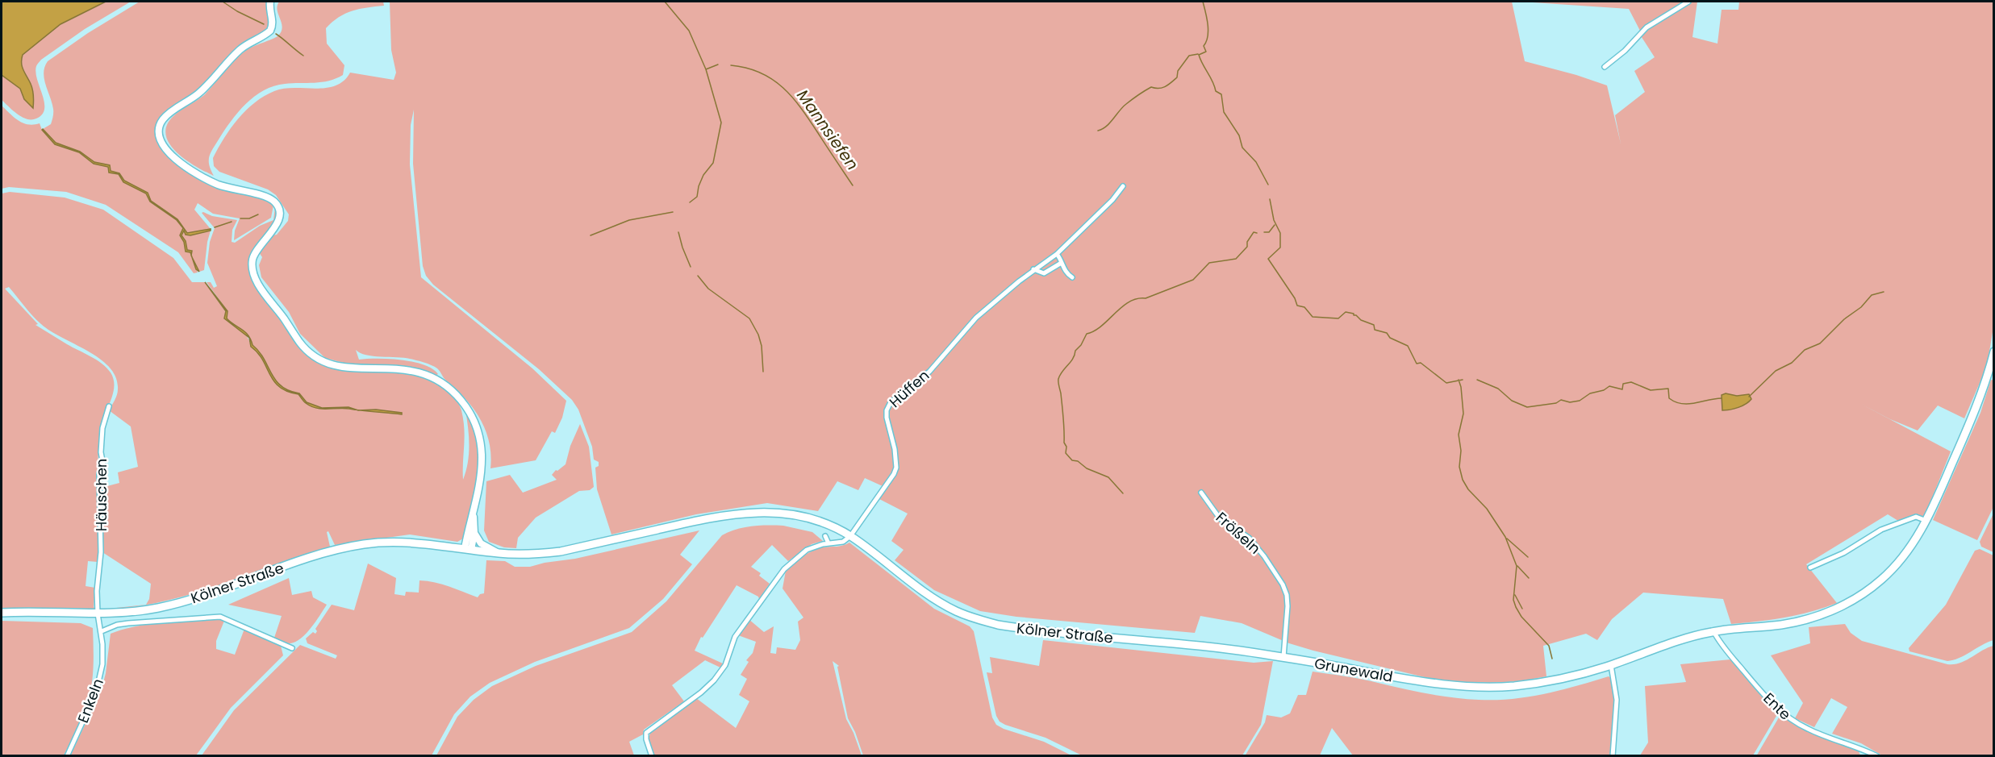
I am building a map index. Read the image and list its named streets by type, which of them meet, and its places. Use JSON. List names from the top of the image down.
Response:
{
  "streets": {
    "main road": ["Kölner Straße", "Grunewald"],
    "street": [
      "Hüffen",
      "Häuschen",
      "Frößeln",
      "Enkeln",
      "Ente"
    ]
  },
  "crossings": [
    ["Hüffen", "Kölner Straße"],
    ["Häuschen", "Kölner Straße"],
    ["Häuschen", "Enkeln"],
    ["Frößeln", "Kölner Straße"],
    ["Frößeln", "Grunewald"],
    ["Kölner Straße", "Grunewald"],
    ["Kölner Straße", "Enkeln"],
    ["Grunewald", "Ente"]
  ],
  "water": ["Mannsiefen"]
}
